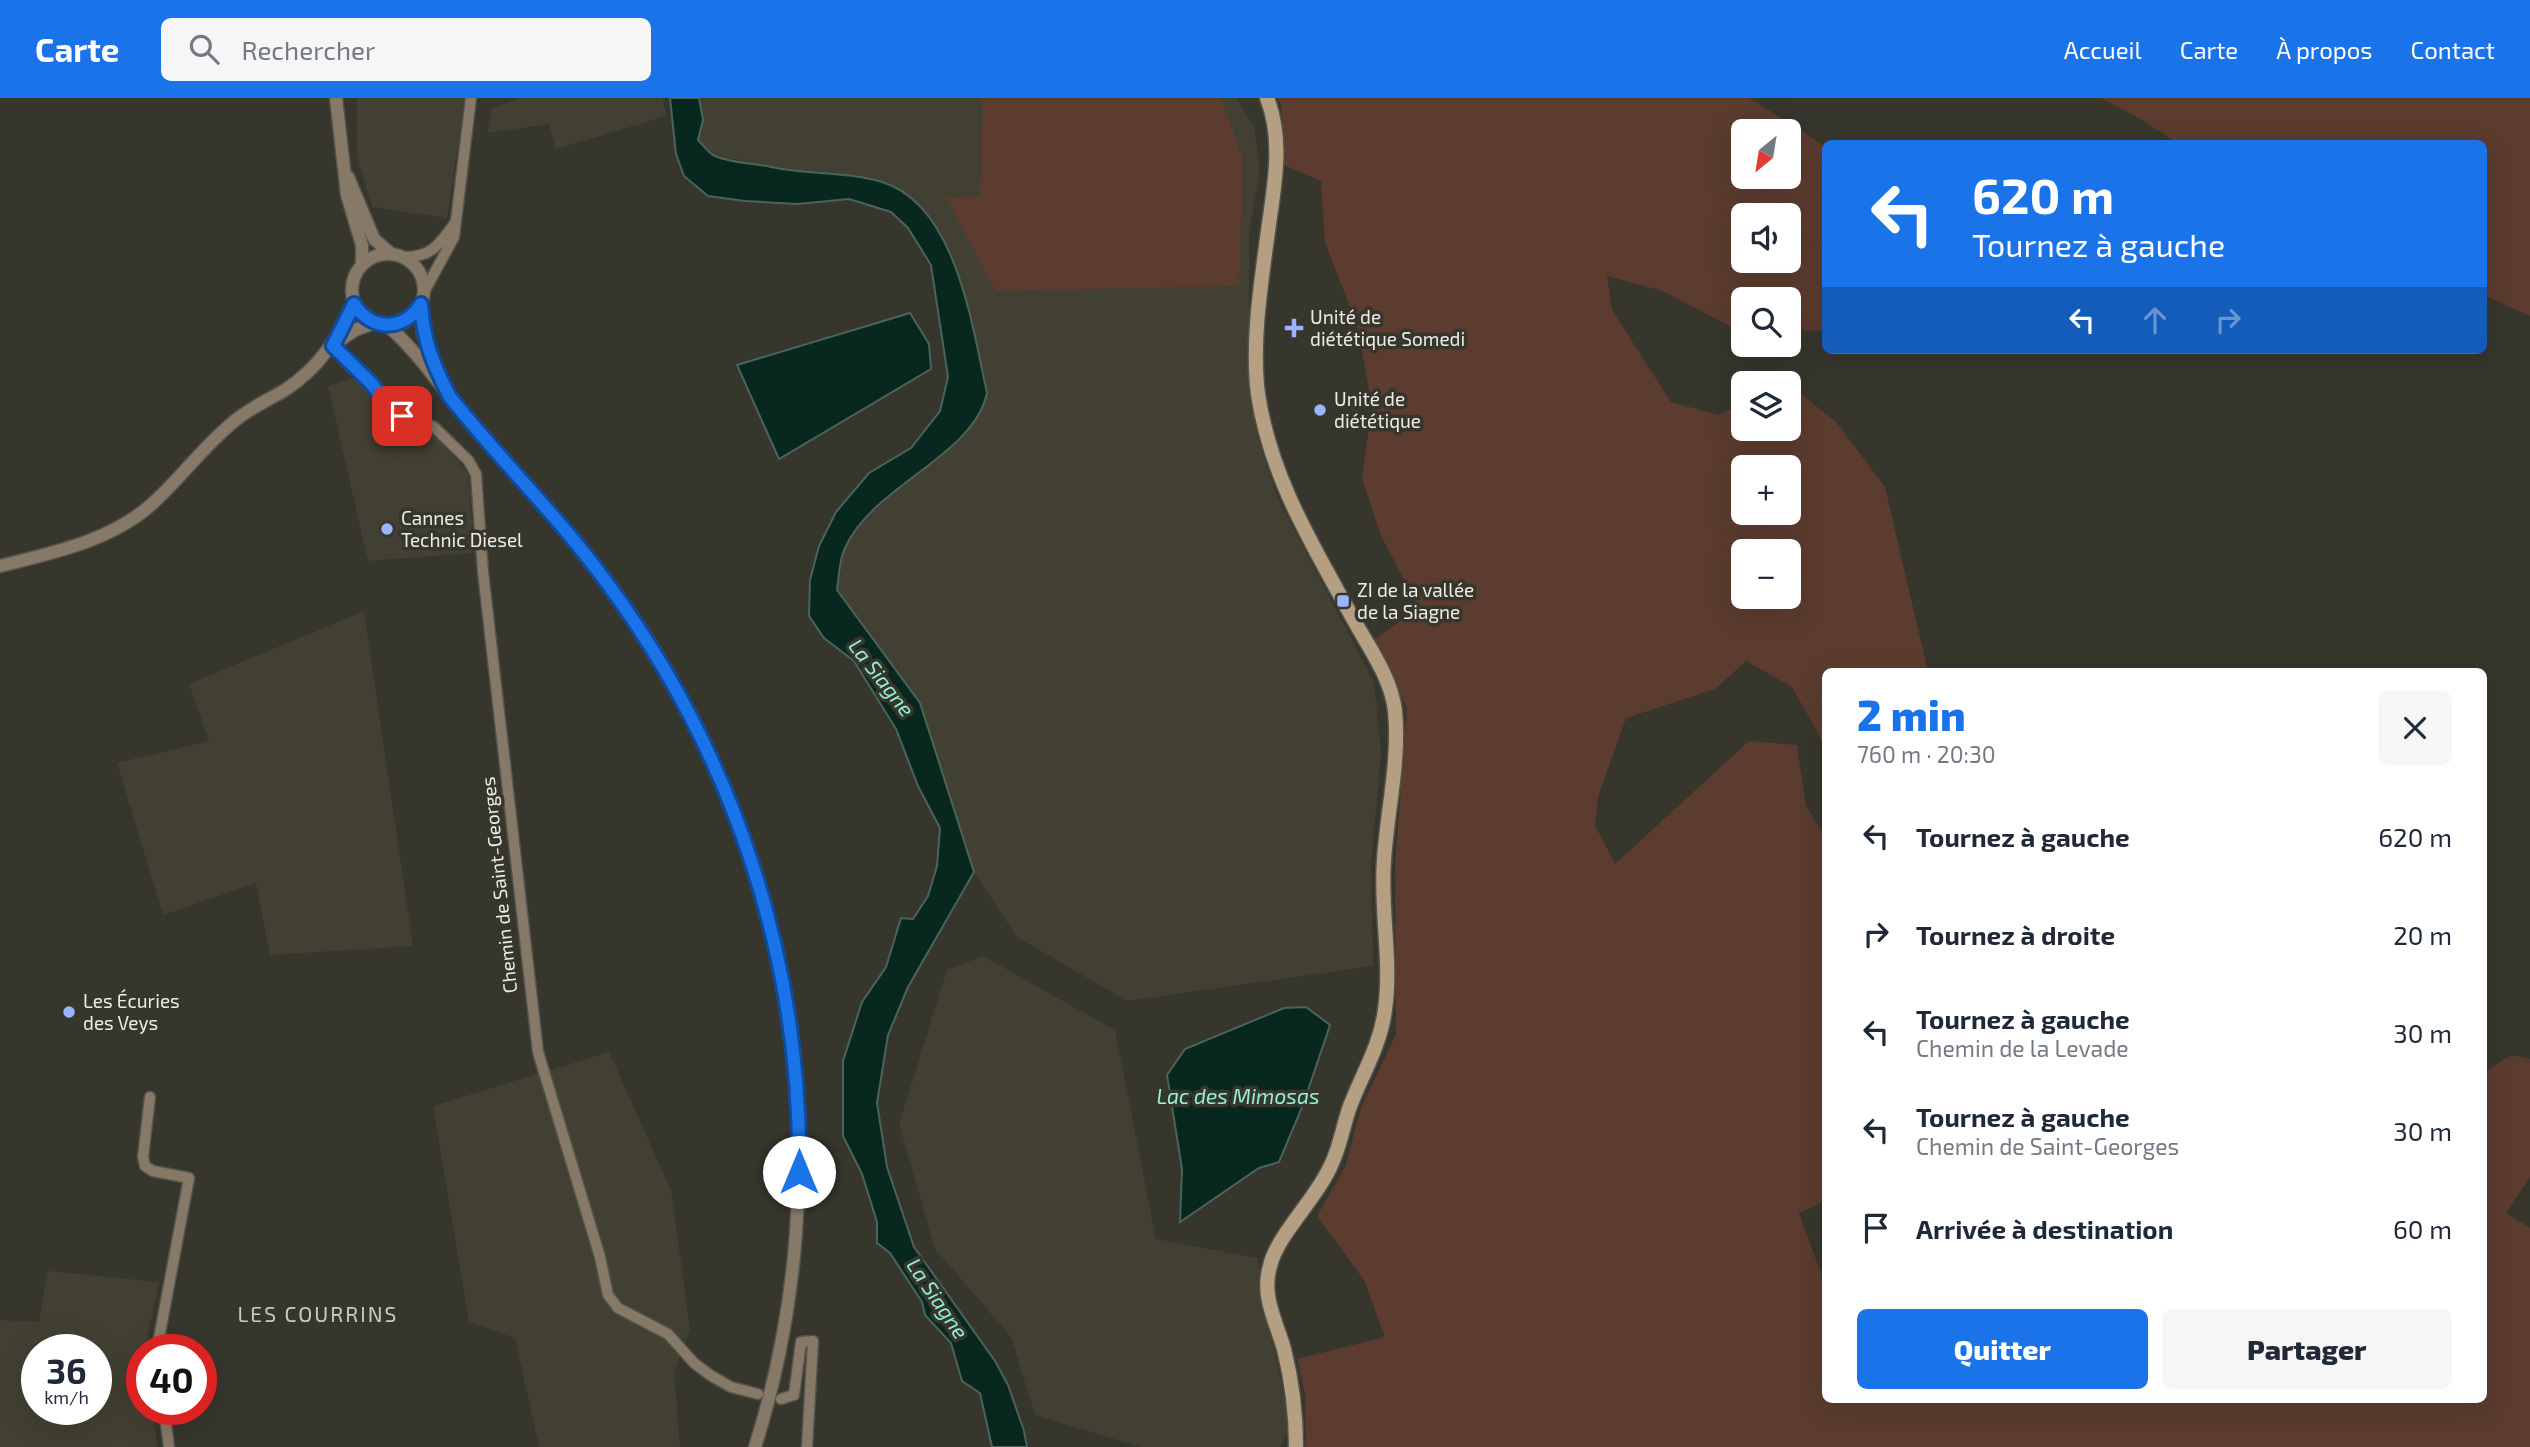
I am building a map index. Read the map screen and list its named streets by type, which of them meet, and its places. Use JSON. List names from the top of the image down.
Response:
{
  "streets": {
    "street": ["Chemin de Saint-Georges"]
  },
  "districts": ["LES COURRINS"],
  "water": ["La Siagne", "Lac des Mimosas"],
  "places": {
    "health": ["Unité de diététique Somedi"],
    "other": ["Unité de diététique", "Cannes Technic Diesel", "Les Écuries des Veys"],
    "transit": ["ZI de la vallée de la Siagne"]
  },
  "north": "bottom left",
  "page": {
    "header": "Carte",
    "search": "Rechercher",
    "nav": [
      "Accueil",
      "Carte",
      "À propos",
      "Contact"
    ],
    "map_buttons": ["+", "−"],
    "turn": ["620 m", "Tournez à gauche"],
    "heading": ["2 min", "760 m · 20:30"],
    "list": [
      {
        "name": "Tournez à gauche",
        "value": "620 m"
      },
      {
        "name": "Tournez à droite",
        "value": "20 m"
      },
      {
        "name": "Tournez à gauche",
        "note": "Chemin de la Levade",
        "value": "30 m"
      },
      {
        "name": "Tournez à gauche",
        "note": "Chemin de Saint-Georges",
        "value": "30 m"
      },
      {
        "name": "Arrivée à destination",
        "value": "60 m"
      }
    ],
    "buttons": ["Quitter", "Partager"],
    "speed": "36 km/h",
    "limit": "40"
  }
}
